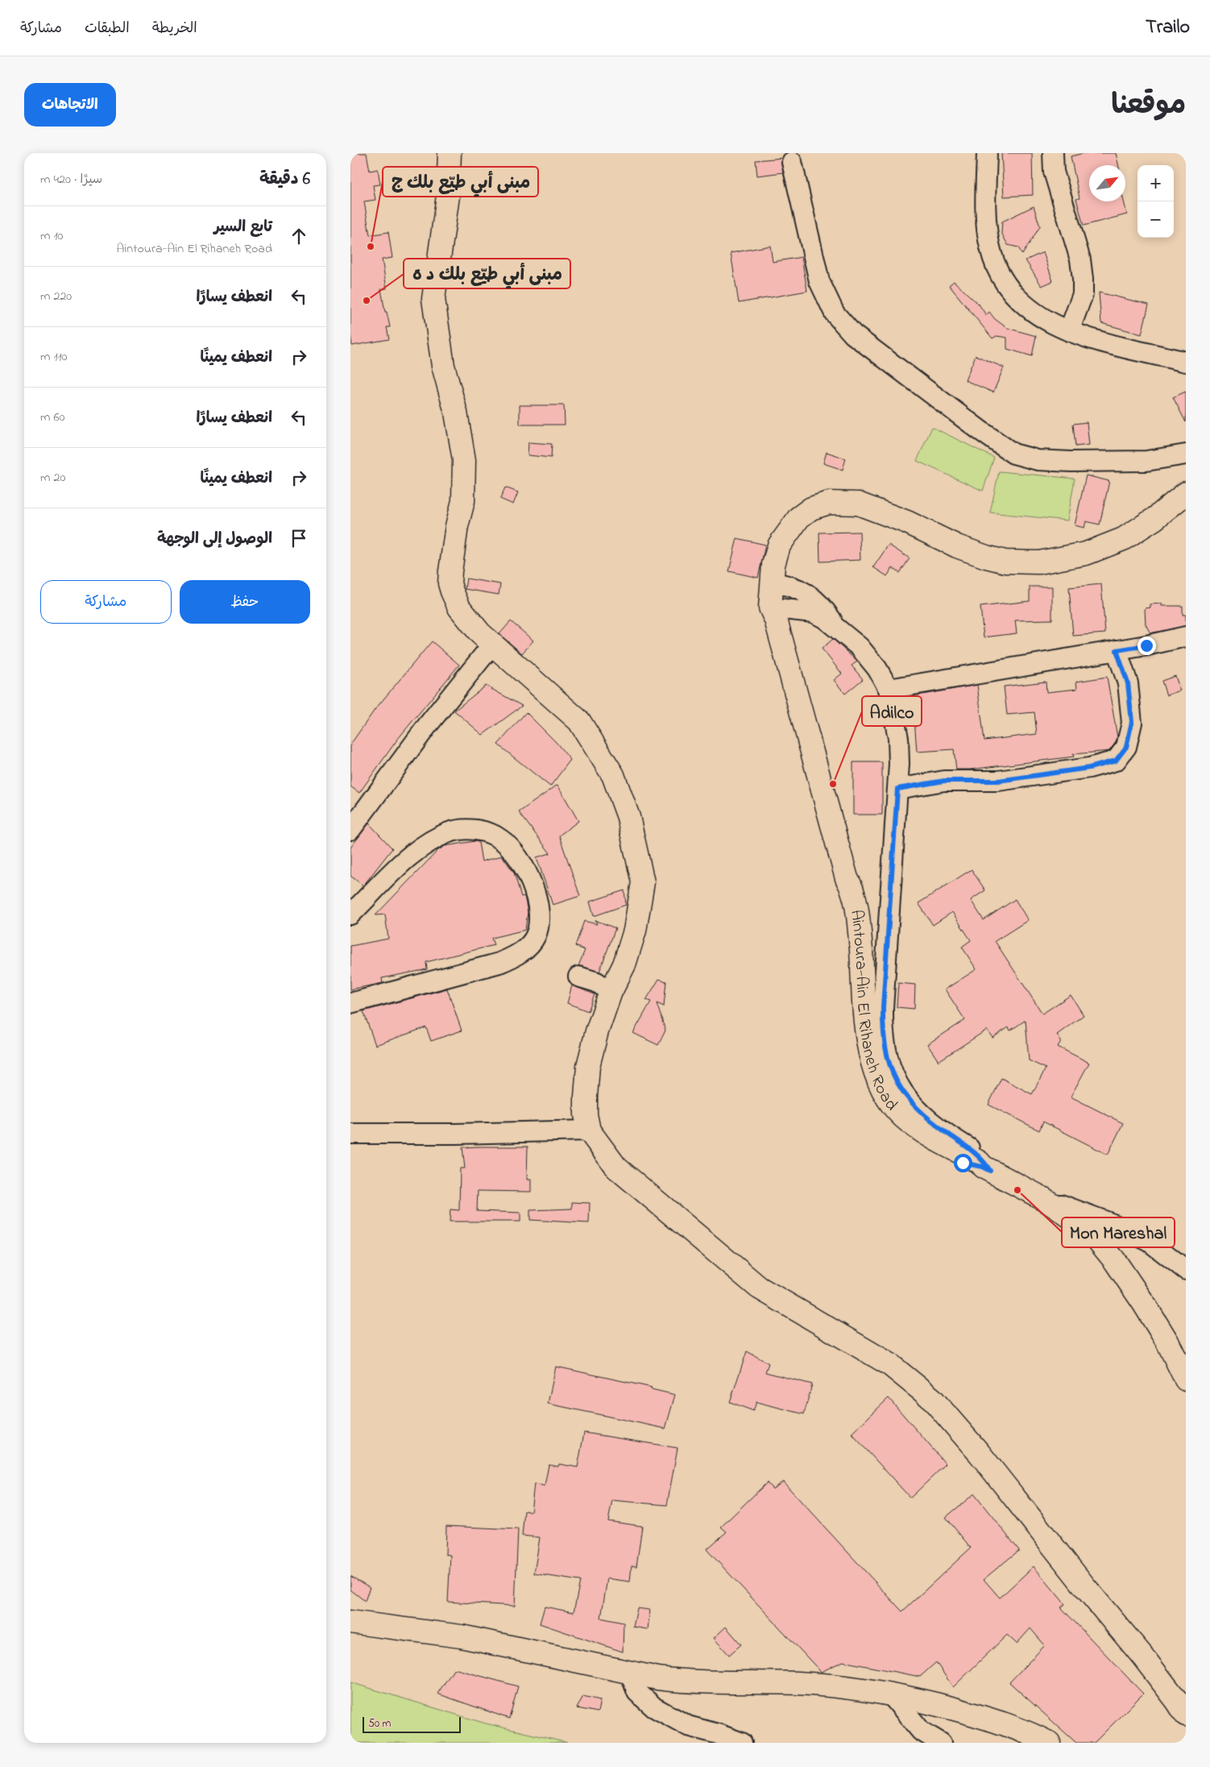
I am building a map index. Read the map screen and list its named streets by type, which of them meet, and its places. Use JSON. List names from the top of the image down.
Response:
{
  "streets": {
    "main road": ["Aintoura-Ain El Rihaneh Road"]
  },
  "places": [
    "مبنى أبي طيّع بلك ج",
    "مبنى أبي طيّع بلك د ه",
    "Adilco",
    "Mon Mareshal"
  ],
  "scale_bar": "50 m",
  "north": "top right",
  "page": {
    "header": "Trailo",
    "nav": ["الخريطة", "الطبقات", "مشاركة"],
    "title": "موقعنا",
    "buttons": [
      "الاتجاهات",
      ["حفظ", "مشاركة"]
    ],
    "heading": ["6 دقيقة", "سيرًا · 420 m"],
    "map_buttons": ["+", "−"],
    "list": [
      ["تابع السير", "Aintoura-Ain El Rihaneh Road", "10 m"],
      ["انعطف يسارًا", "220 m"],
      ["انعطف يمينًا", "110 m"],
      ["انعطف يسارًا", "60 m"],
      ["انعطف يمينًا", "20 m"],
      "الوصول إلى الوجهة"
    ],
    "scale": "50 m"
  }
}
